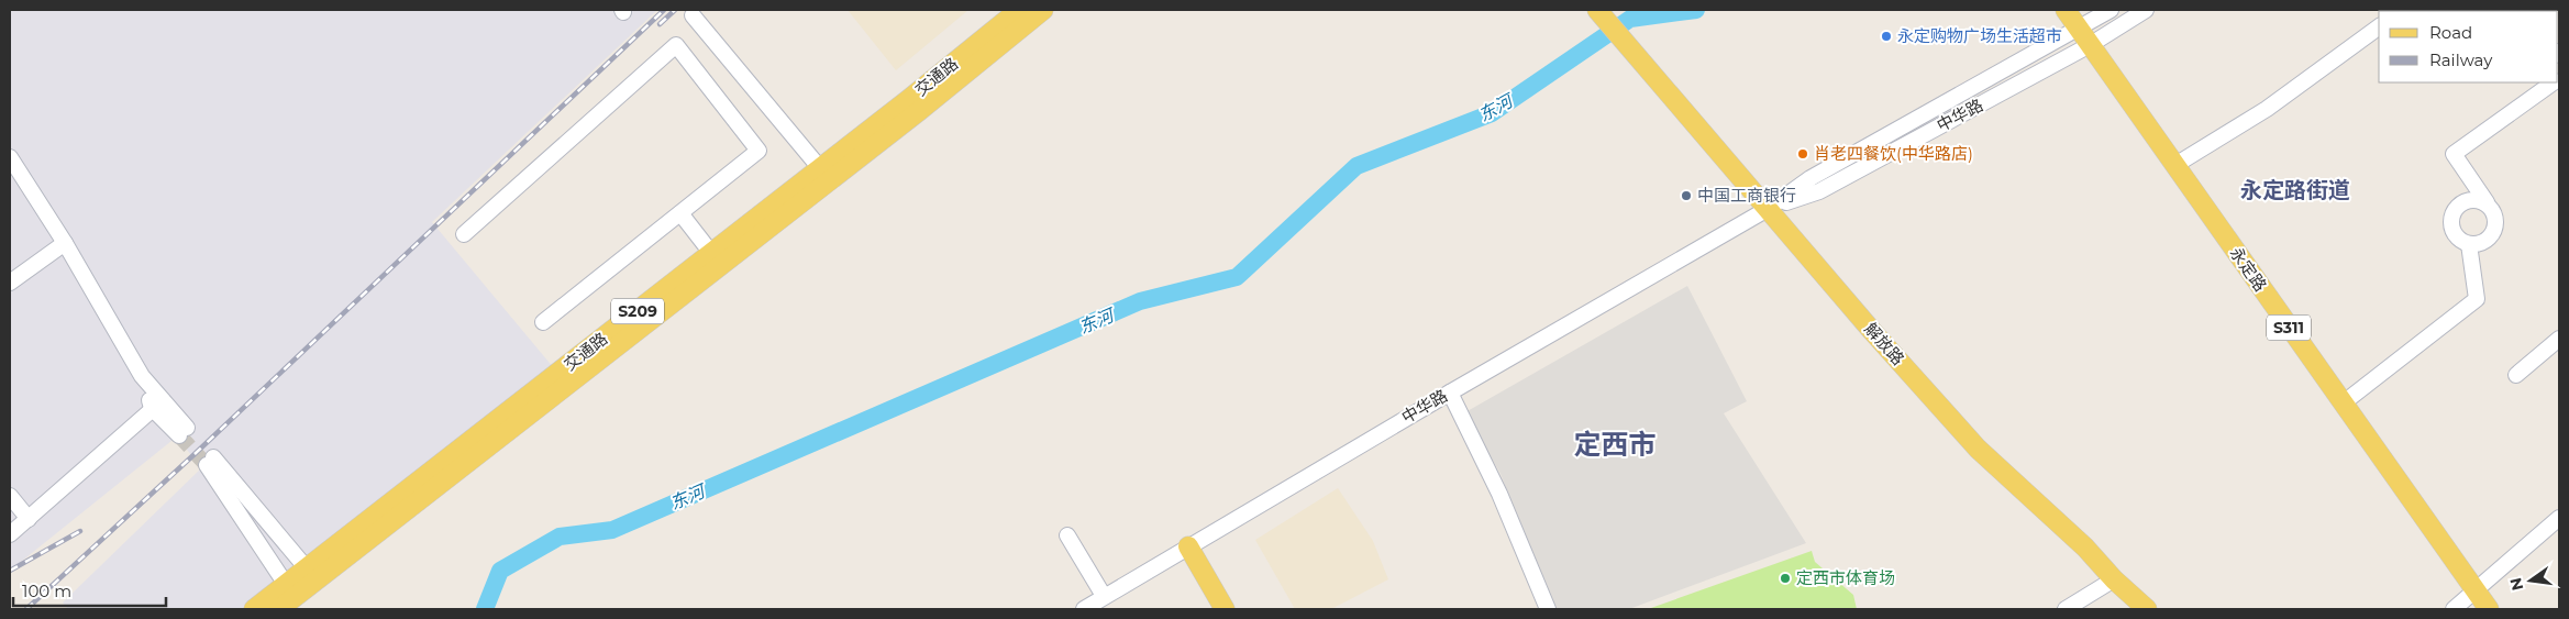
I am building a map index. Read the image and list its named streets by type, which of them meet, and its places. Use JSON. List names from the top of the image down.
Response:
{
  "streets": {
    "main road": [
      "交通路",
      "永定路",
      "S209",
      "S311",
      "解放路"
    ],
    "street": ["中华路"]
  },
  "crossings": [
    ["中华路", "永定路"],
    ["中华路", "解放路"]
  ],
  "districts": ["永定路街道", "定西市"],
  "water": ["东河"],
  "places": [
    "永定购物广场生活超市",
    "肖老四餐饮(中华路店)",
    "中国工商银行",
    "定西市体育场"
  ],
  "legend": ["Road", "Railway"],
  "scale_bar": "100 m",
  "north": "left"
}
